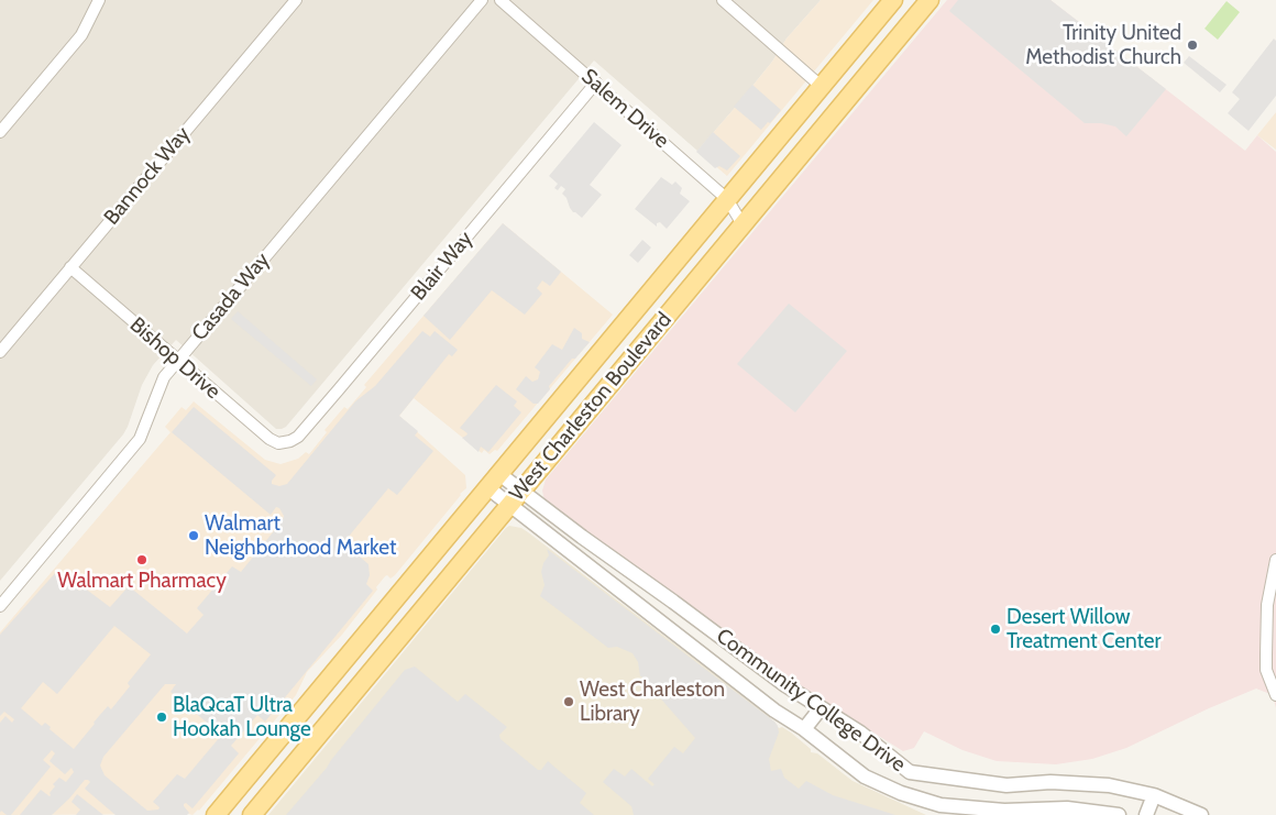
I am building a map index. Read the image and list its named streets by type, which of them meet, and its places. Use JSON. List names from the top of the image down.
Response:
{
  "streets": {
    "main road": ["West Charleston Boulevard"],
    "street": [
      "Salem Drive",
      "Bannock Way",
      "Blair Way",
      "Casada Way",
      "Bishop Drive",
      "Community College Drive"
    ]
  },
  "crossings": [
    ["Salem Drive", "Blair Way"],
    ["Salem Drive", "West Charleston Boulevard"],
    ["Bannock Way", "Bishop Drive"],
    ["Blair Way", "Bishop Drive"],
    ["Casada Way", "Bishop Drive"],
    ["West Charleston Boulevard", "Community College Drive"]
  ],
  "places": [
    "Trinity United Methodist Church",
    "Walmart Neighborhood Market",
    "Walmart Pharmacy",
    "Desert Willow Treatment Center",
    "West Charleston Library",
    "BlaQcaT Ultra Hookah Lounge"
  ]
}
